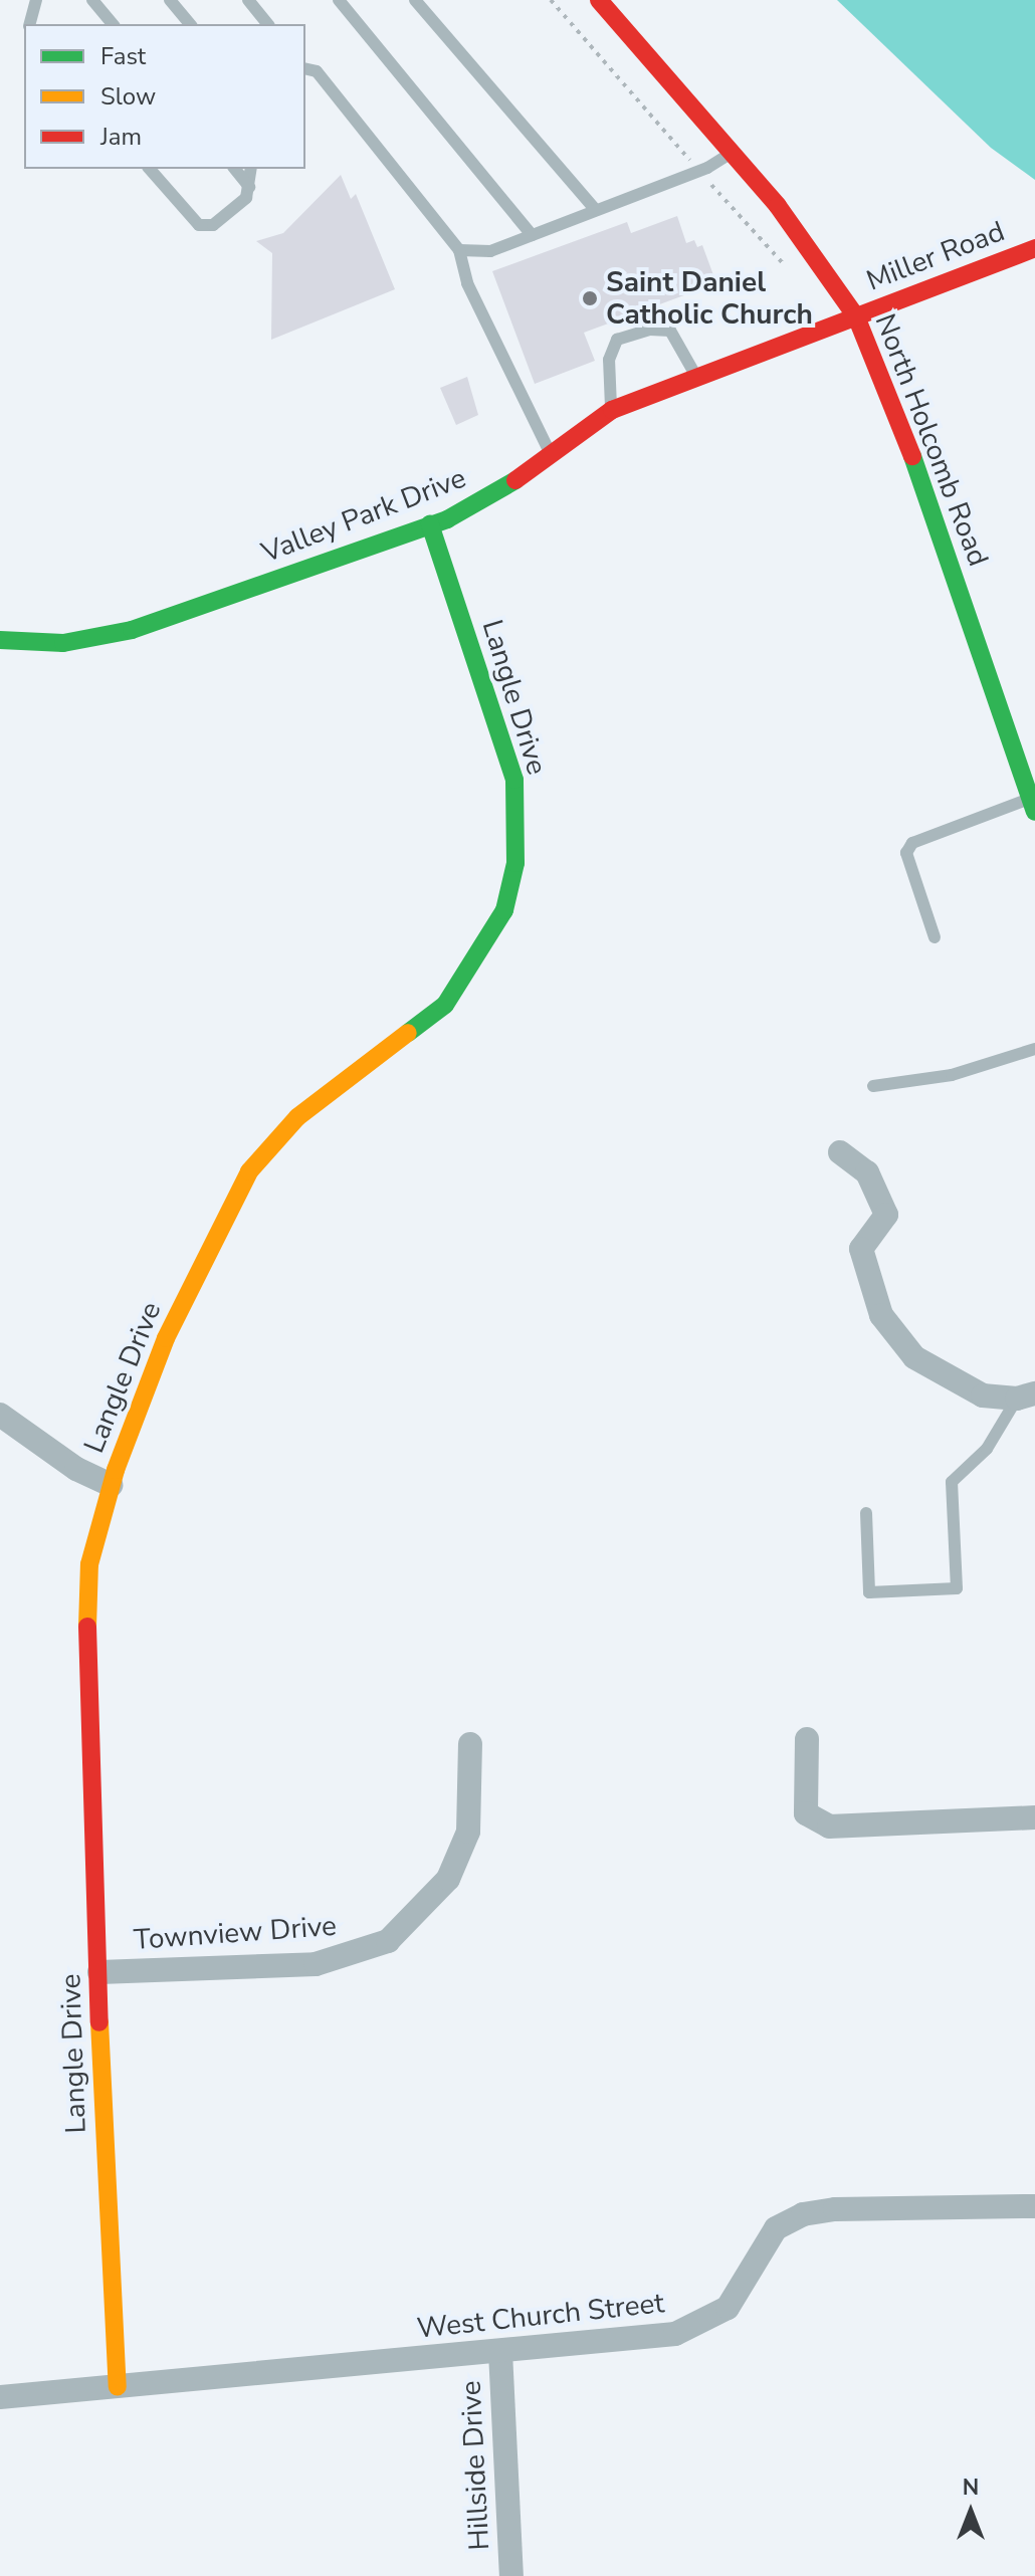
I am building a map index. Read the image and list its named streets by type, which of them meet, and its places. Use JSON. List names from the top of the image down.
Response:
{
  "streets": {
    "street": [
      "Miller Road",
      "North Holcomb Road",
      "Valley Park Drive",
      "Langle Drive",
      "Townview Drive",
      "West Church Street",
      "Hillside Drive"
    ]
  },
  "crossings": [
    ["Miller Road", "North Holcomb Road"],
    ["Miller Road", "Valley Park Drive"],
    ["North Holcomb Road", "Valley Park Drive"],
    ["Valley Park Drive", "Langle Drive"],
    ["Langle Drive", "Townview Drive"],
    ["Langle Drive", "West Church Street"],
    ["West Church Street", "Hillside Drive"]
  ],
  "places": ["Saint Daniel Catholic Church"],
  "legend": ["Fast", "Slow", "Jam"],
  "north": "top"
}
